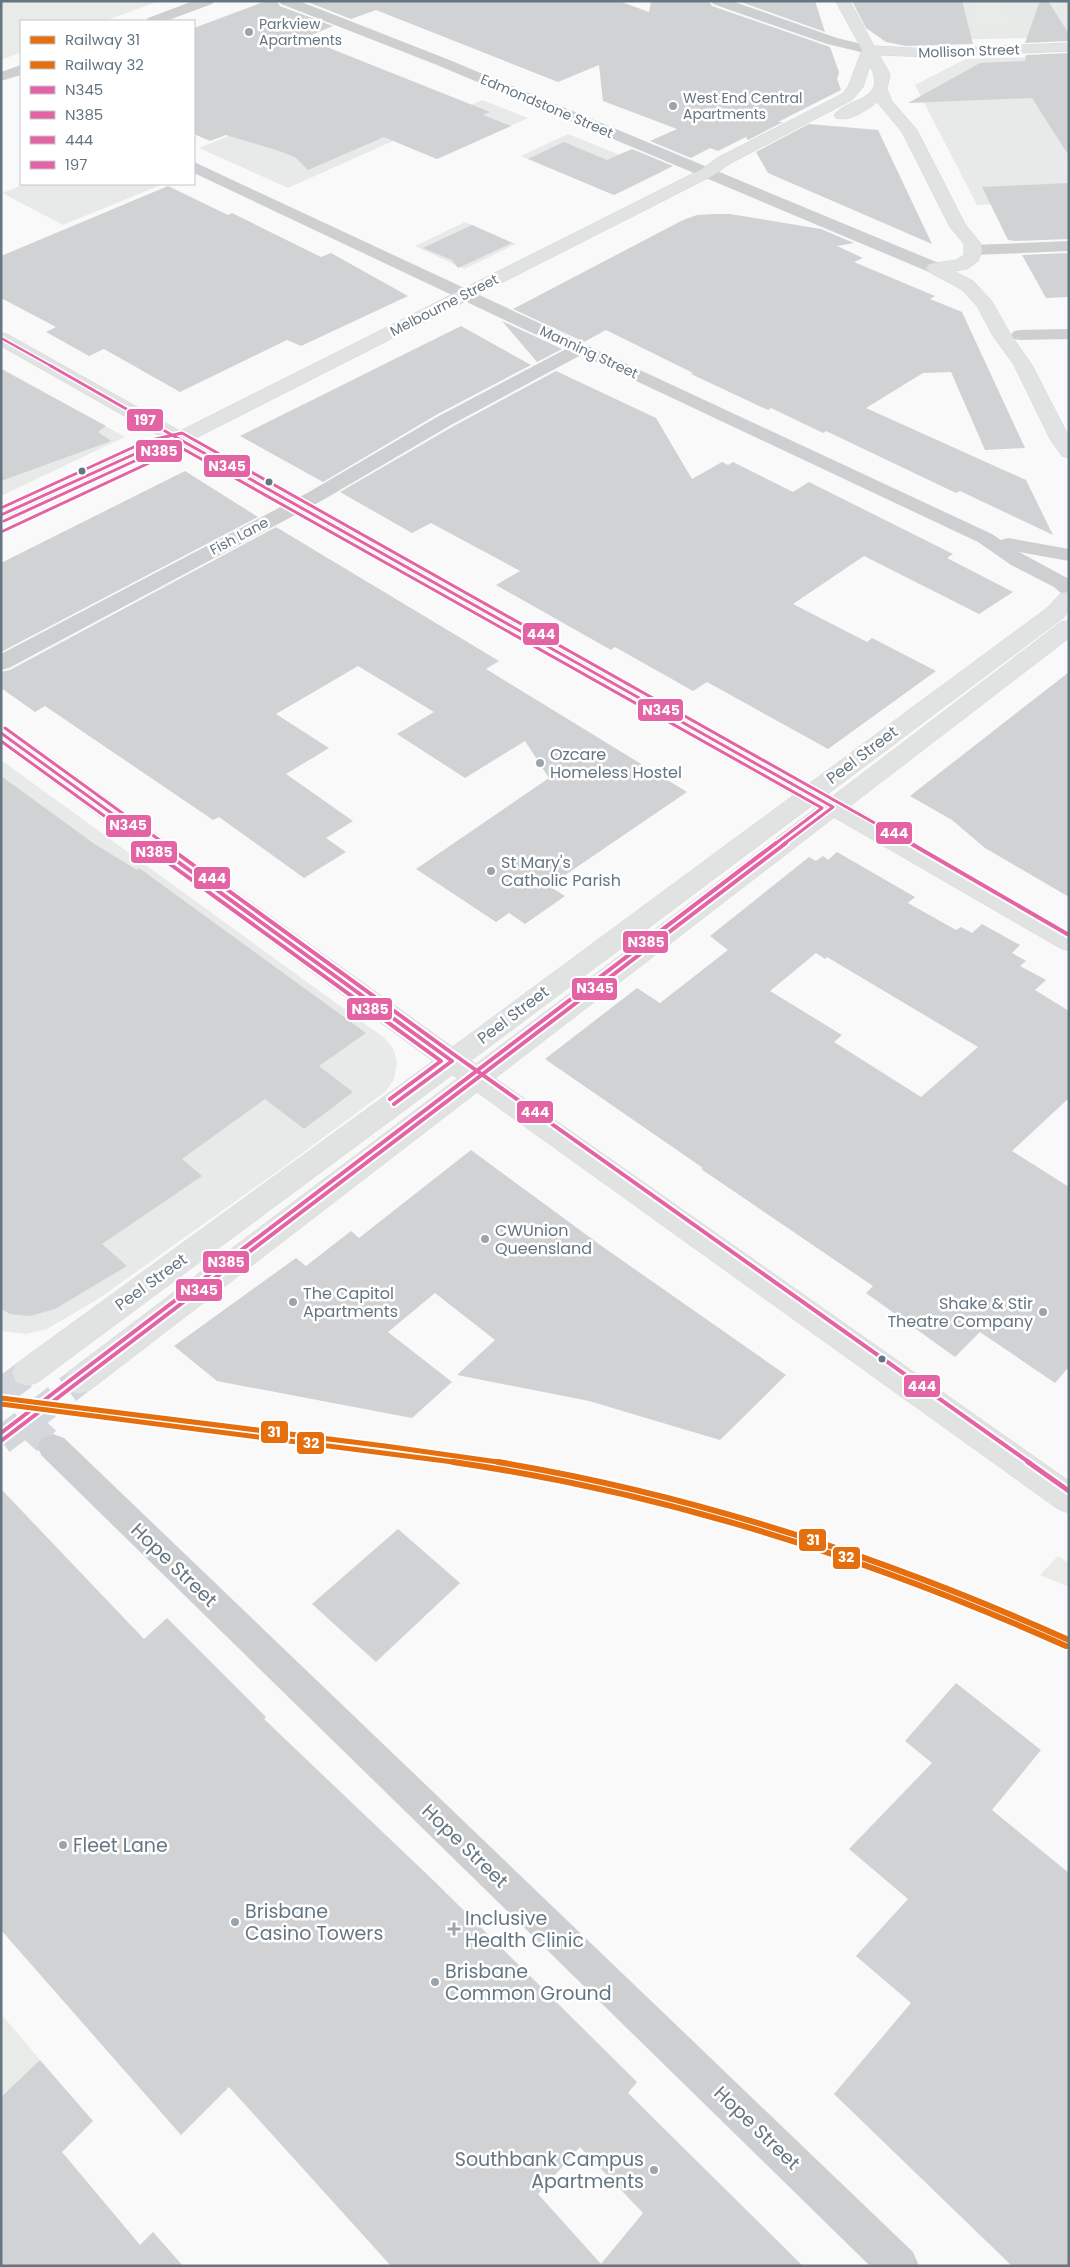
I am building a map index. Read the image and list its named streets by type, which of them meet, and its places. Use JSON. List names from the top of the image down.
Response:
{
  "streets": {
    "main road": ["Mollison Street", "Melbourne Street", "Peel Street"],
    "street": [
      "Edmondstone Street",
      "Manning Street",
      "Fish Lane",
      "Hope Street"
    ]
  },
  "crossings": [
    ["Mollison Street", "Melbourne Street"],
    ["Edmondstone Street", "Melbourne Street"],
    ["Melbourne Street", "Manning Street"],
    ["Manning Street", "Fish Lane"]
  ],
  "places": {
    "other": [
      "Parkview Apartments",
      "West End Central Apartments",
      "Ozcare Homeless Hostel",
      "St Mary's Catholic Parish",
      "CWUnion Queensland",
      "The Capitol Apartments",
      "Shake & Stir Theatre Company",
      "Fleet Lane",
      "Brisbane Casino Towers",
      "Brisbane Common Ground",
      "Southbank Campus Apartments"
    ],
    "health": ["Inclusive Health Clinic"]
  },
  "lines": [
    "transit line 197",
    "transit line 444",
    "transit line N345",
    "transit line N385",
    "rail line 31",
    "rail line 32"
  ],
  "legend": [
    "Railway 31",
    "Railway 32",
    "N345",
    "N385",
    "444",
    "197"
  ]
}
